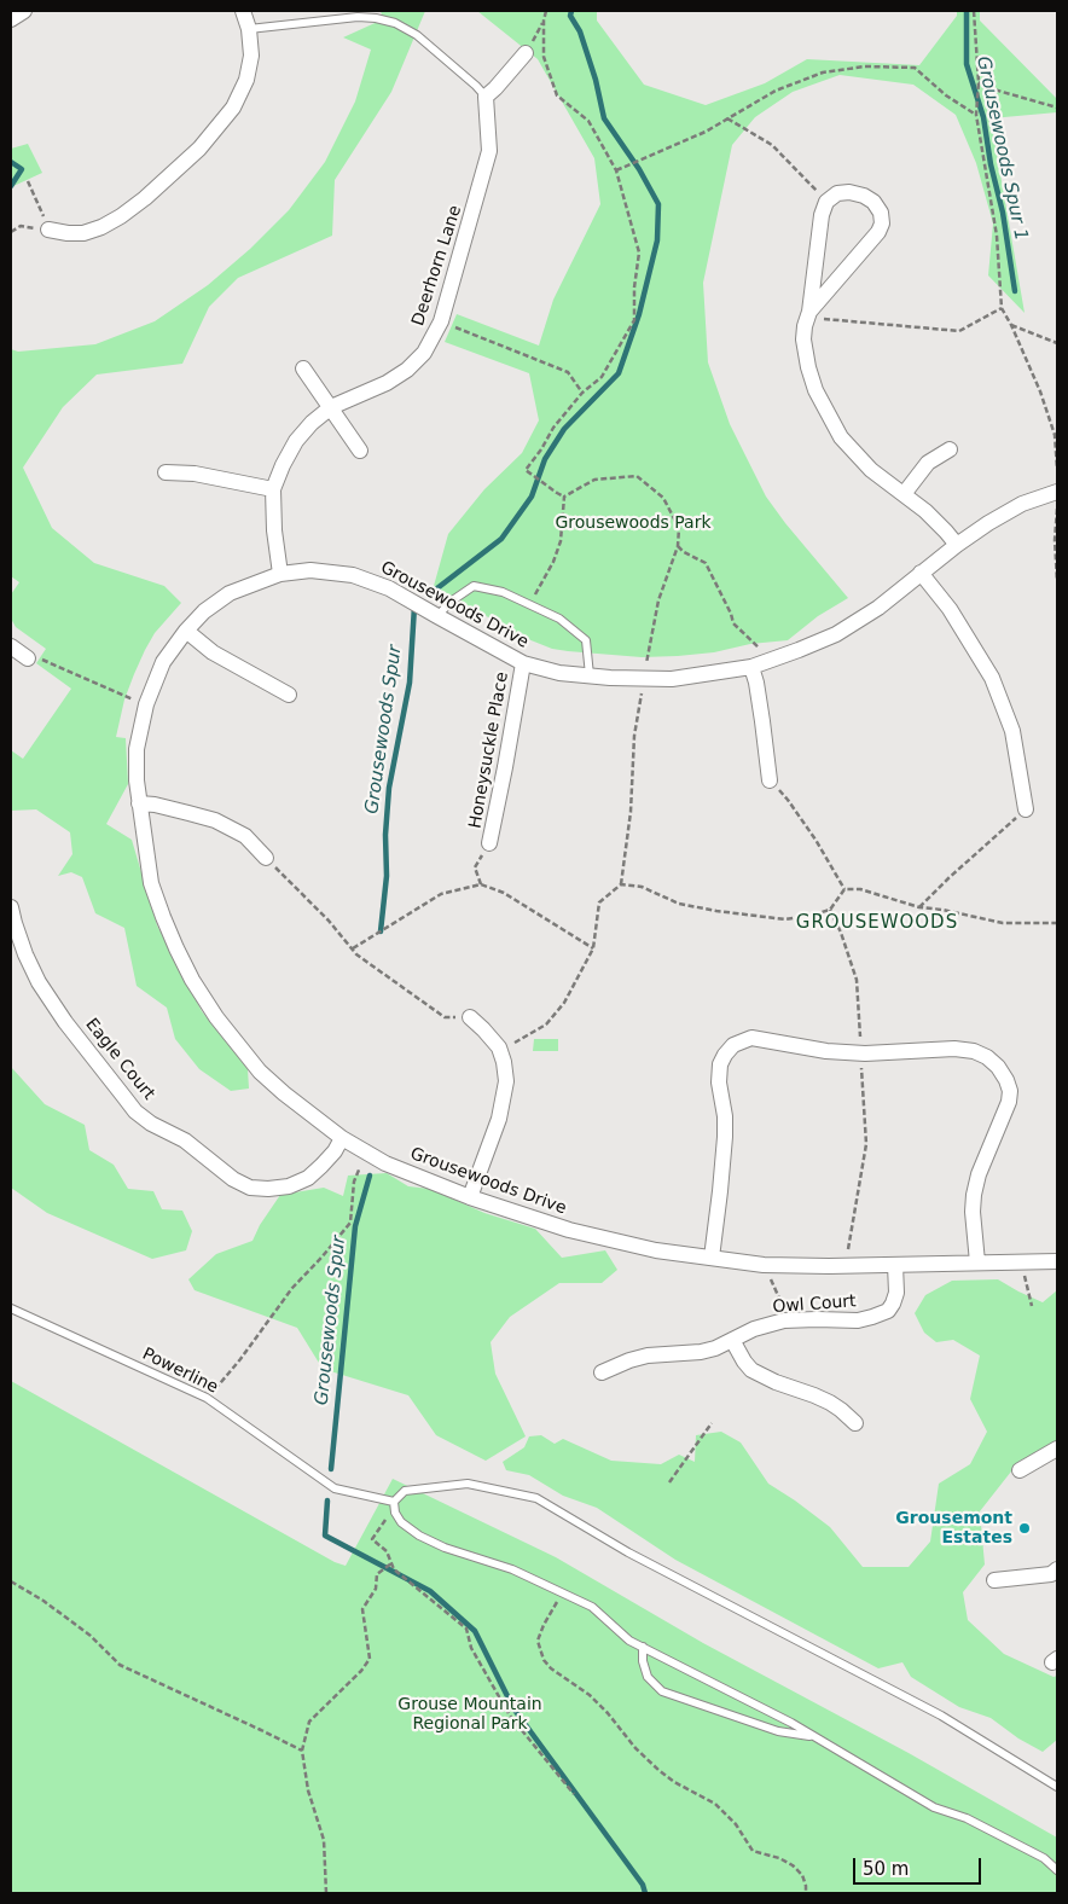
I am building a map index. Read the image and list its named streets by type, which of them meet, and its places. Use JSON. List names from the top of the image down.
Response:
{
  "streets": {
    "street": [
      "Deerhorn Lane",
      "Grousewoods Drive",
      "Honeysuckle Place",
      "Eagle Court",
      "Owl Court"
    ],
    "lane": ["Powerline"]
  },
  "crossings": [
    ["Deerhorn Lane", "Grousewoods Drive"],
    ["Grousewoods Drive", "Honeysuckle Place"],
    ["Grousewoods Drive", "Eagle Court"],
    ["Grousewoods Drive", "Owl Court"]
  ],
  "districts": ["GROUSEWOODS"],
  "water": ["Grousewoods Spur 1", "Grousewoods Spur"],
  "parks": ["Grousewoods Park", "Grouse Mountain Regional Park"],
  "places": ["Grousemont Estates"],
  "scale_bar": "50 m"
}
